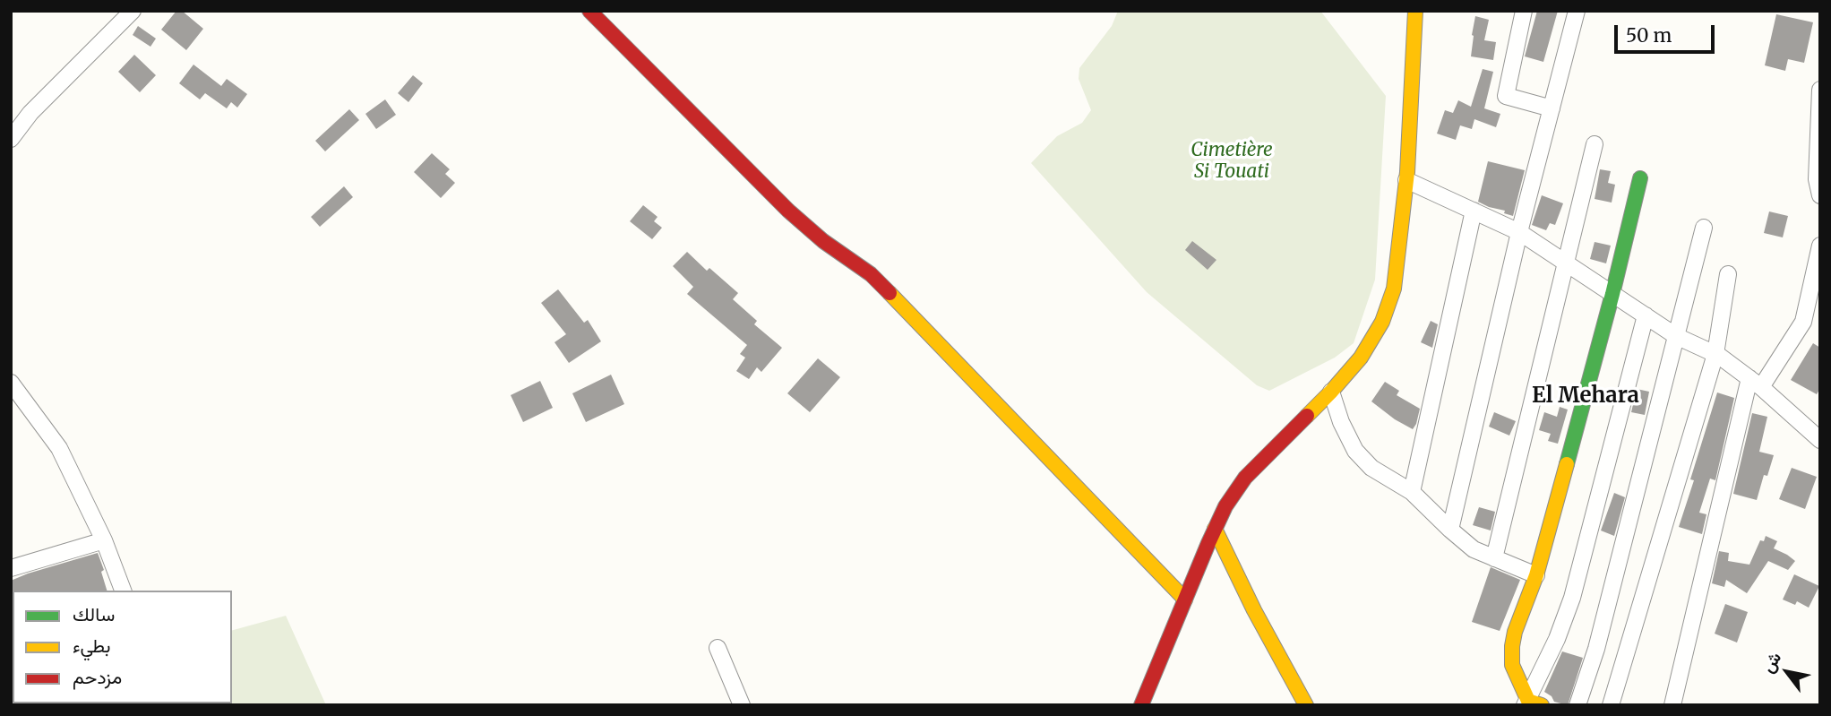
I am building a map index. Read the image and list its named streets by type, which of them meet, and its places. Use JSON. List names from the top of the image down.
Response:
{
  "districts": ["El Mehara"],
  "parks": ["Cimetière Si Touati"],
  "legend": ["سالك", "بطيء", "مزدحم"],
  "scale_bar": "50 m",
  "north": "top left"
}
